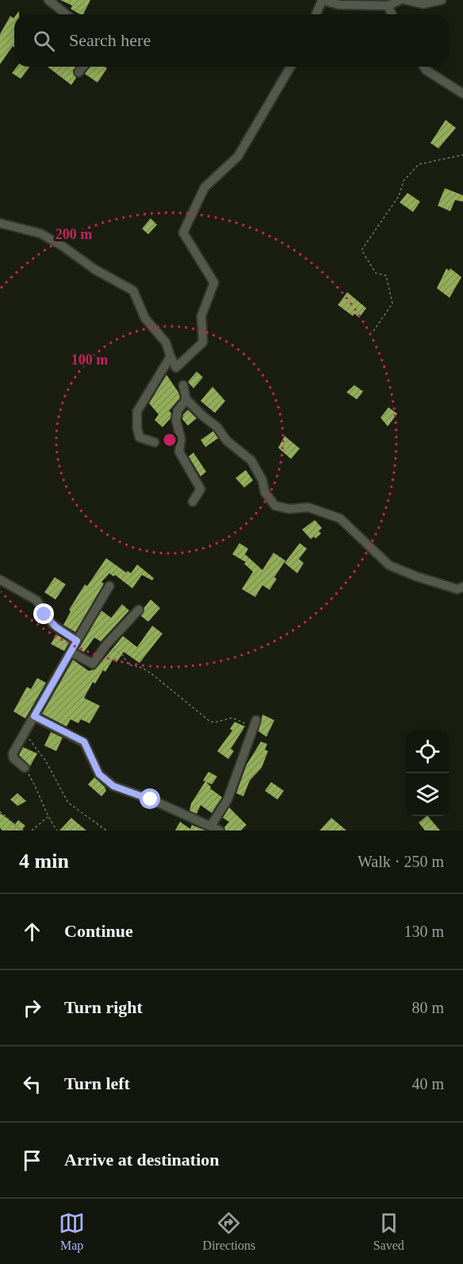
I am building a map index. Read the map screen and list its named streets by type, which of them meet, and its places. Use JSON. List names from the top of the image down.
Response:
{
  "page": {
    "search": "Search here",
    "heading": ["4 min", "Walk · 250 m"],
    "list": [
      ["Continue", "130 m"],
      ["Turn right", "80 m"],
      ["Turn left", "40 m"],
      "Arrive at destination"
    ],
    "nav": ["Map", "Directions", "Saved"]
  },
  "rings": ["200 m", "100 m"]
}
